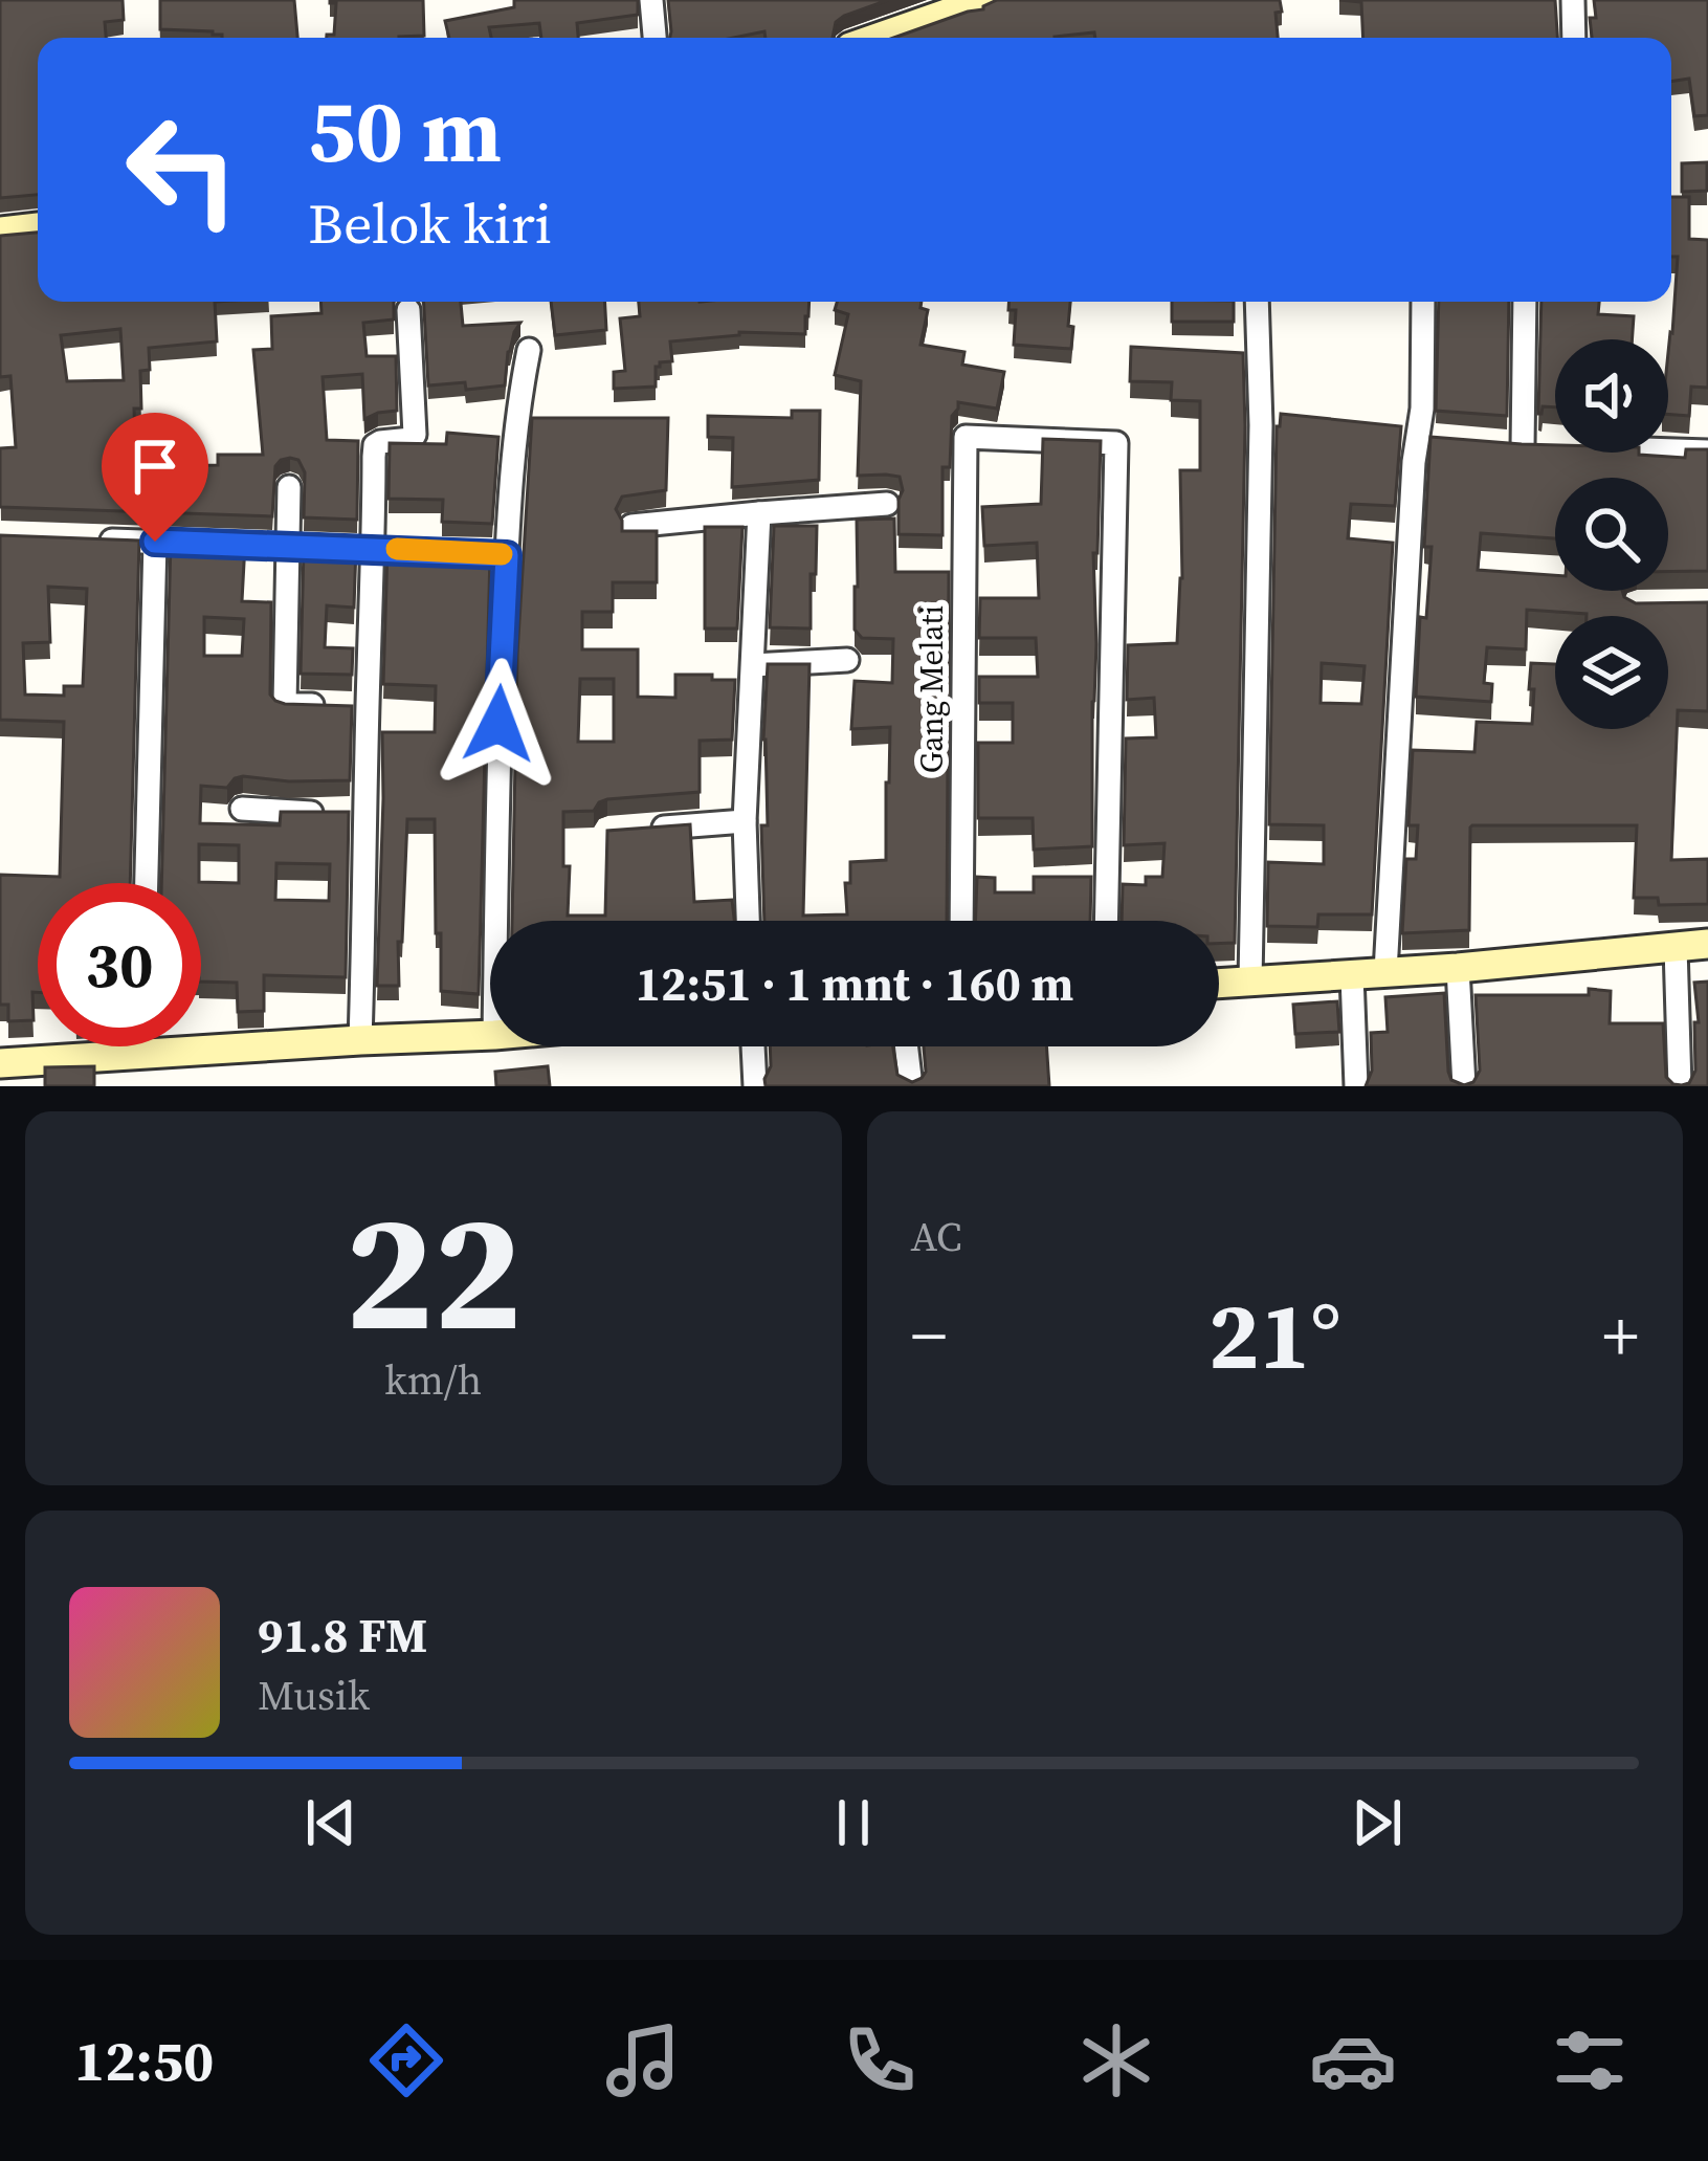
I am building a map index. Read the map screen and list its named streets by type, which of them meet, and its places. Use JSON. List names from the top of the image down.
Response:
{
  "streets": {
    "street": ["Gang Melati"]
  },
  "page": {
    "turn": ["50 m", "Belok kiri"],
    "limit": "30",
    "trip": "12:51 · 1 mnt · 160 m",
    "tile": [
      ["22", "km/h"],
      "AC"
    ],
    "heat": ["−", "21°", "+"],
    "song": ["91.8 FM", "Musik"],
    "tabs": "12:50"
  }
}
